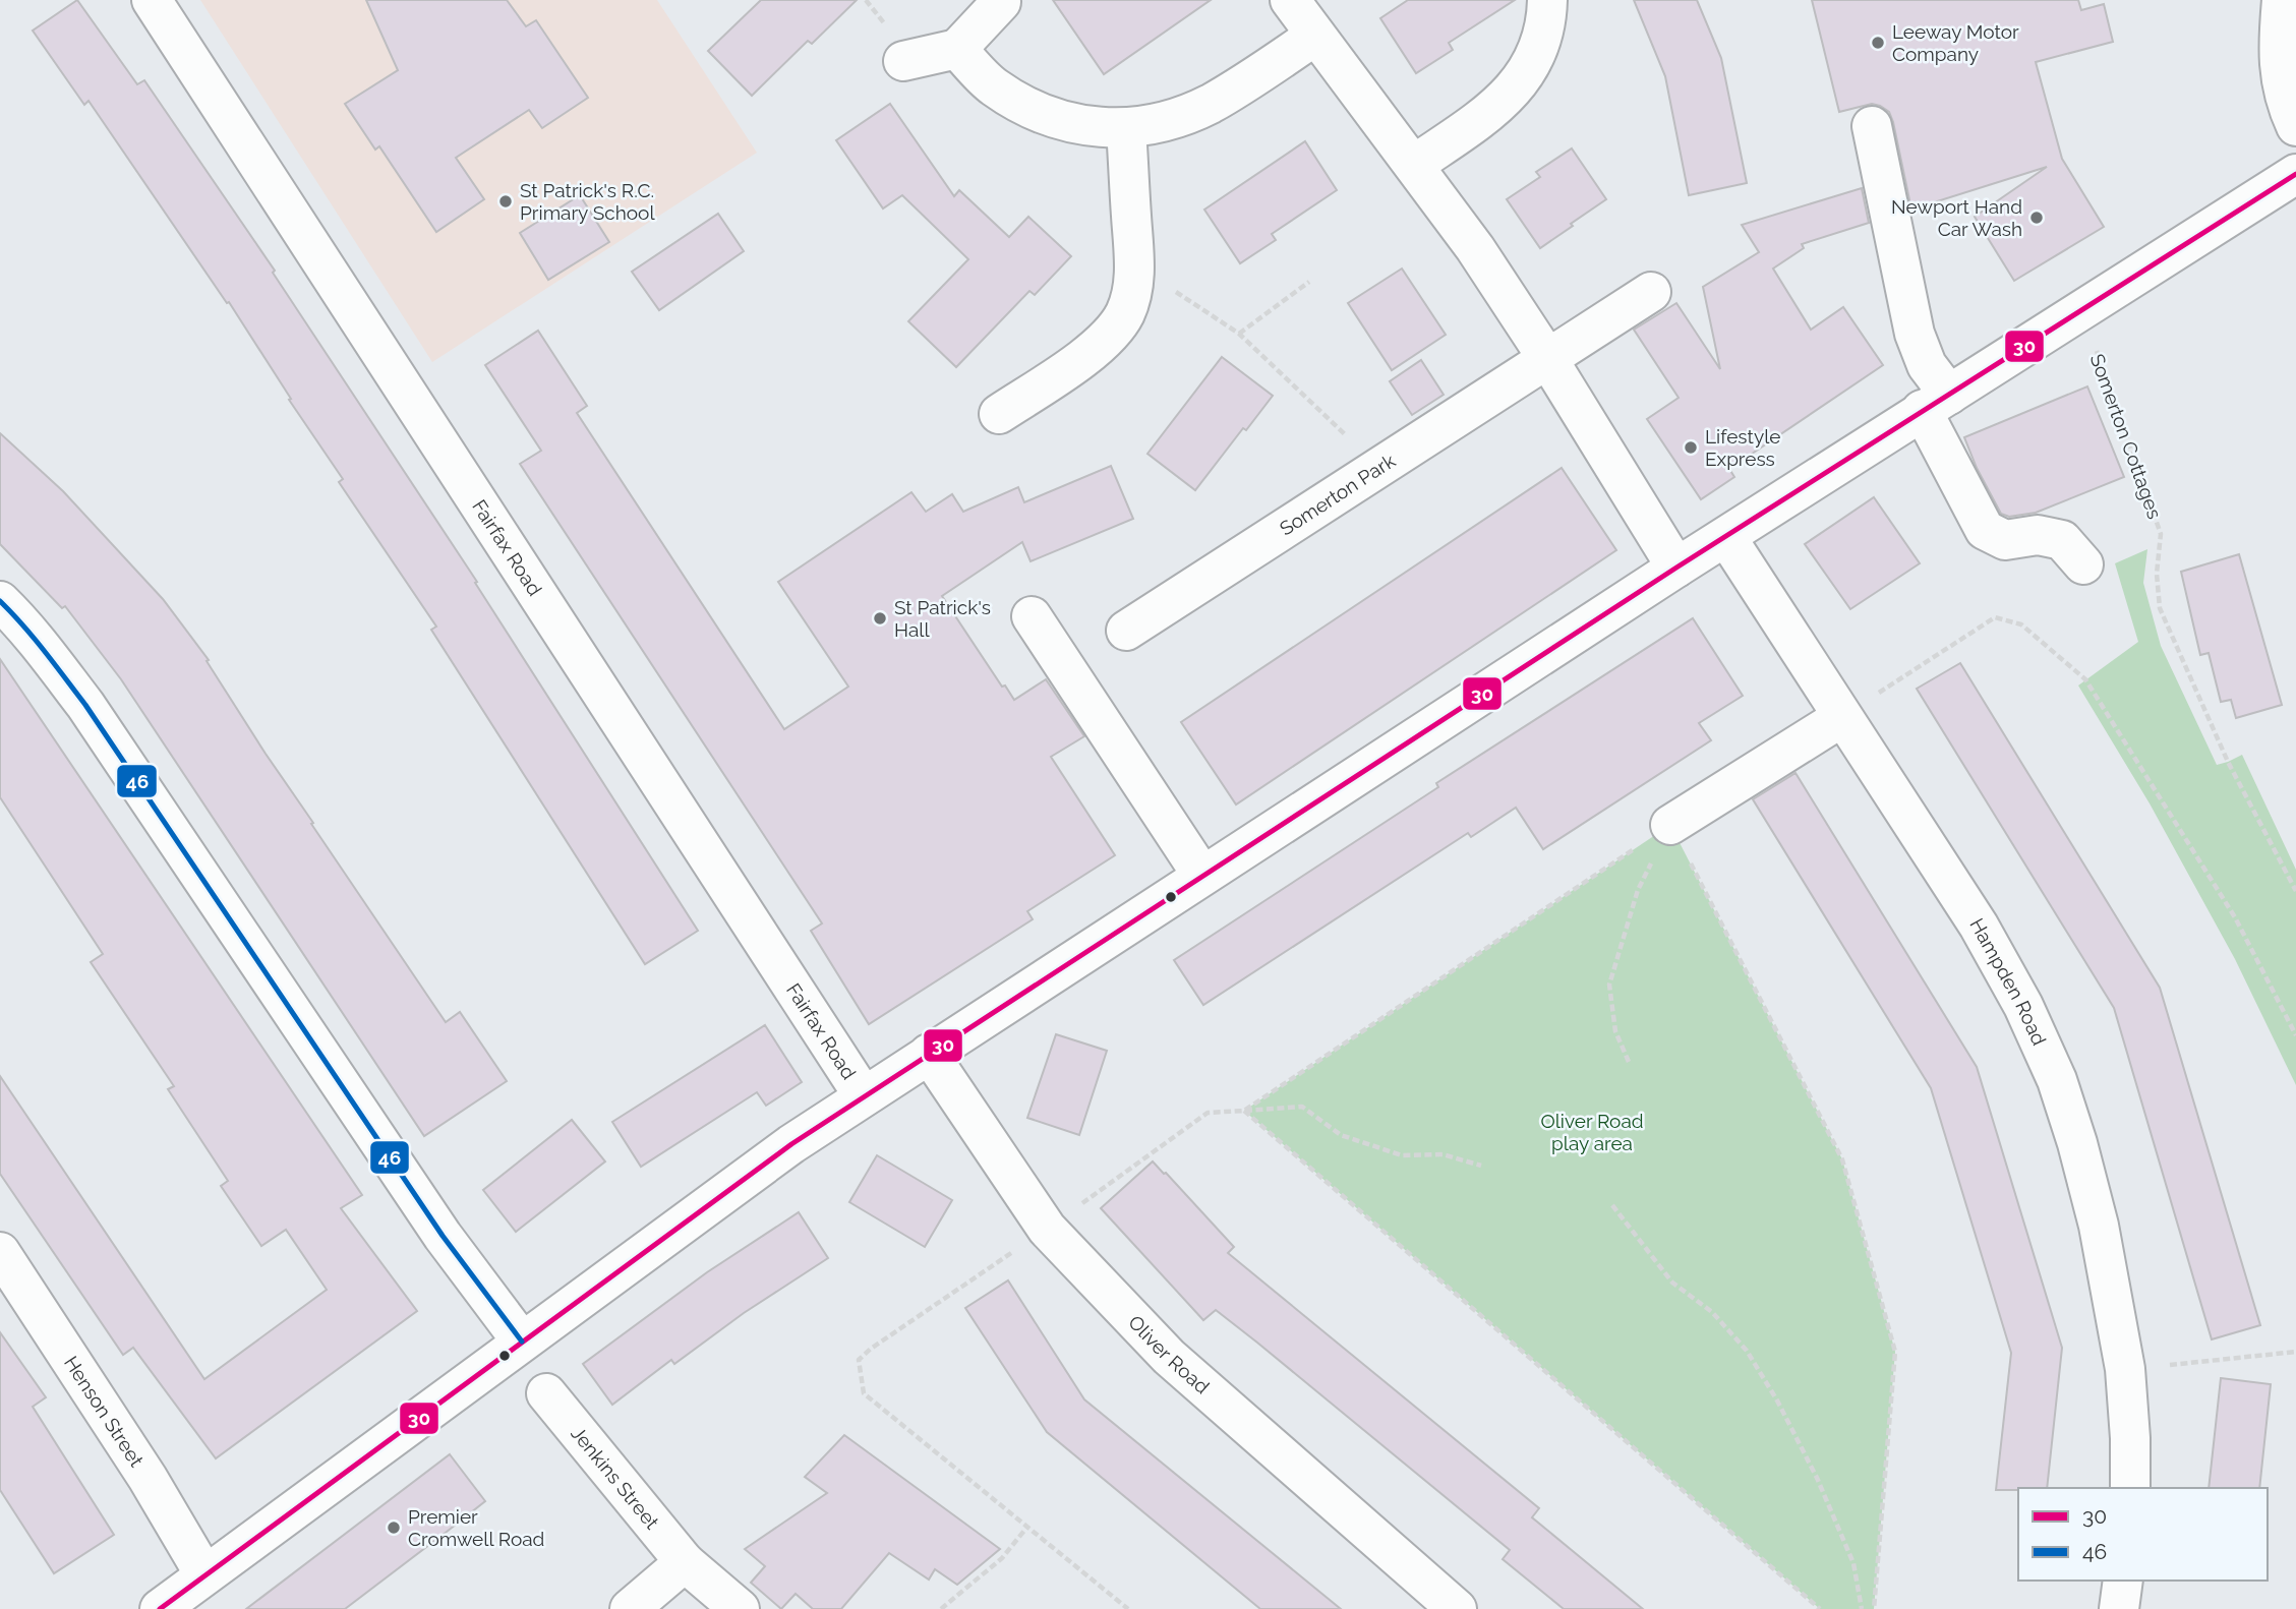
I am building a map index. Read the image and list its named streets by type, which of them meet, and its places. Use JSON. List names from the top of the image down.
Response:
{
  "streets": {
    "street": [
      "Somerton Park",
      "Fairfax Road",
      "Hampden Road",
      "Oliver Road",
      "Henson Street",
      "Jenkins Street"
    ],
    "path": ["Somerton Cottages"]
  },
  "parks": ["Oliver Road play area"],
  "places": [
    "Leeway Motor Company",
    "St Patrick's R.C. Primary School",
    "Newport Hand Car Wash",
    "Lifestyle Express",
    "St Patrick's Hall",
    "Premier Cromwell Road"
  ],
  "lines": ["transit line 30", "transit line 46"],
  "legend": ["30", "46"]
}
